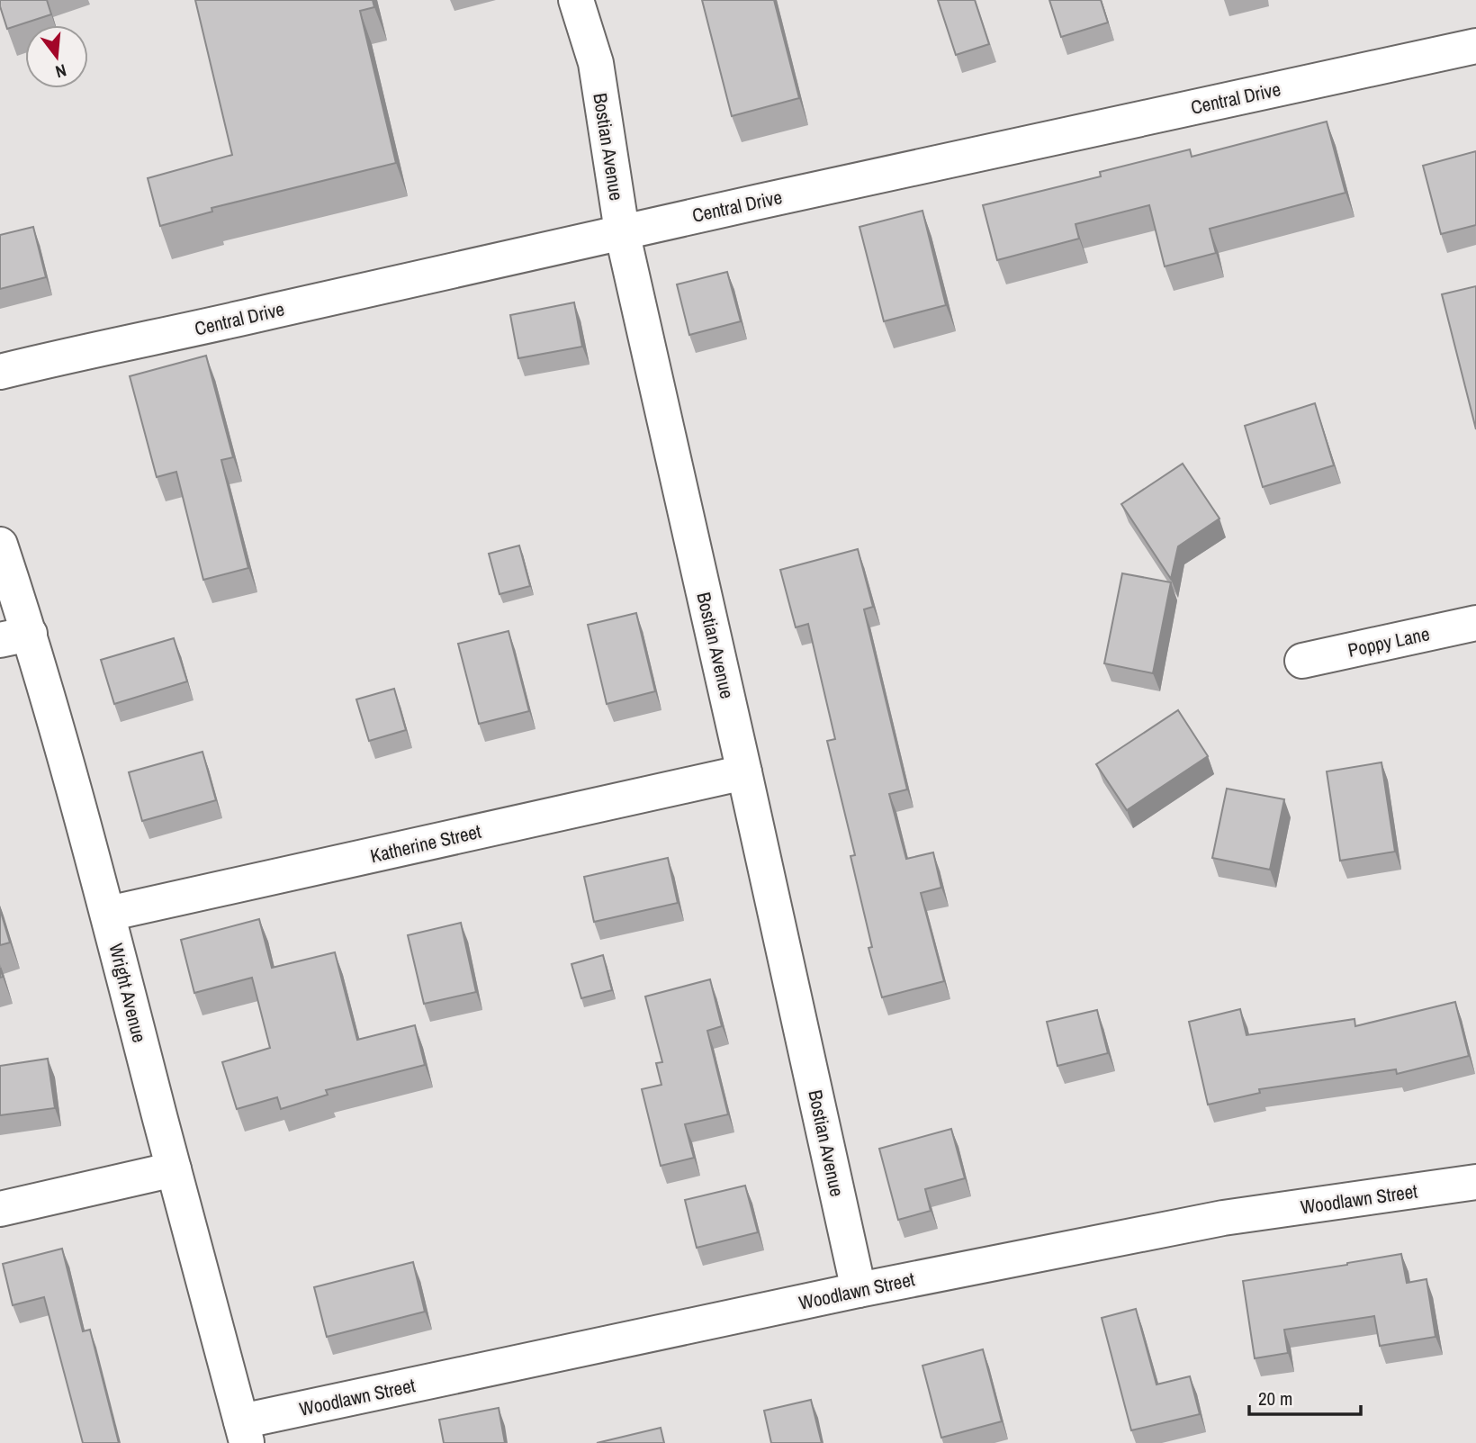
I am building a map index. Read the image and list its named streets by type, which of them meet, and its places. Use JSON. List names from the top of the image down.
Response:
{
  "streets": {
    "street": [
      "Central Drive",
      "Bostian Avenue",
      "Poppy Lane",
      "Katherine Street",
      "Wright Avenue",
      "Woodlawn Street"
    ]
  },
  "crossings": [
    ["Central Drive", "Bostian Avenue"],
    ["Bostian Avenue", "Katherine Street"],
    ["Bostian Avenue", "Woodlawn Street"],
    ["Katherine Street", "Wright Avenue"],
    ["Wright Avenue", "Woodlawn Street"]
  ],
  "scale_bar": "20 m",
  "north": "bottom"
}
